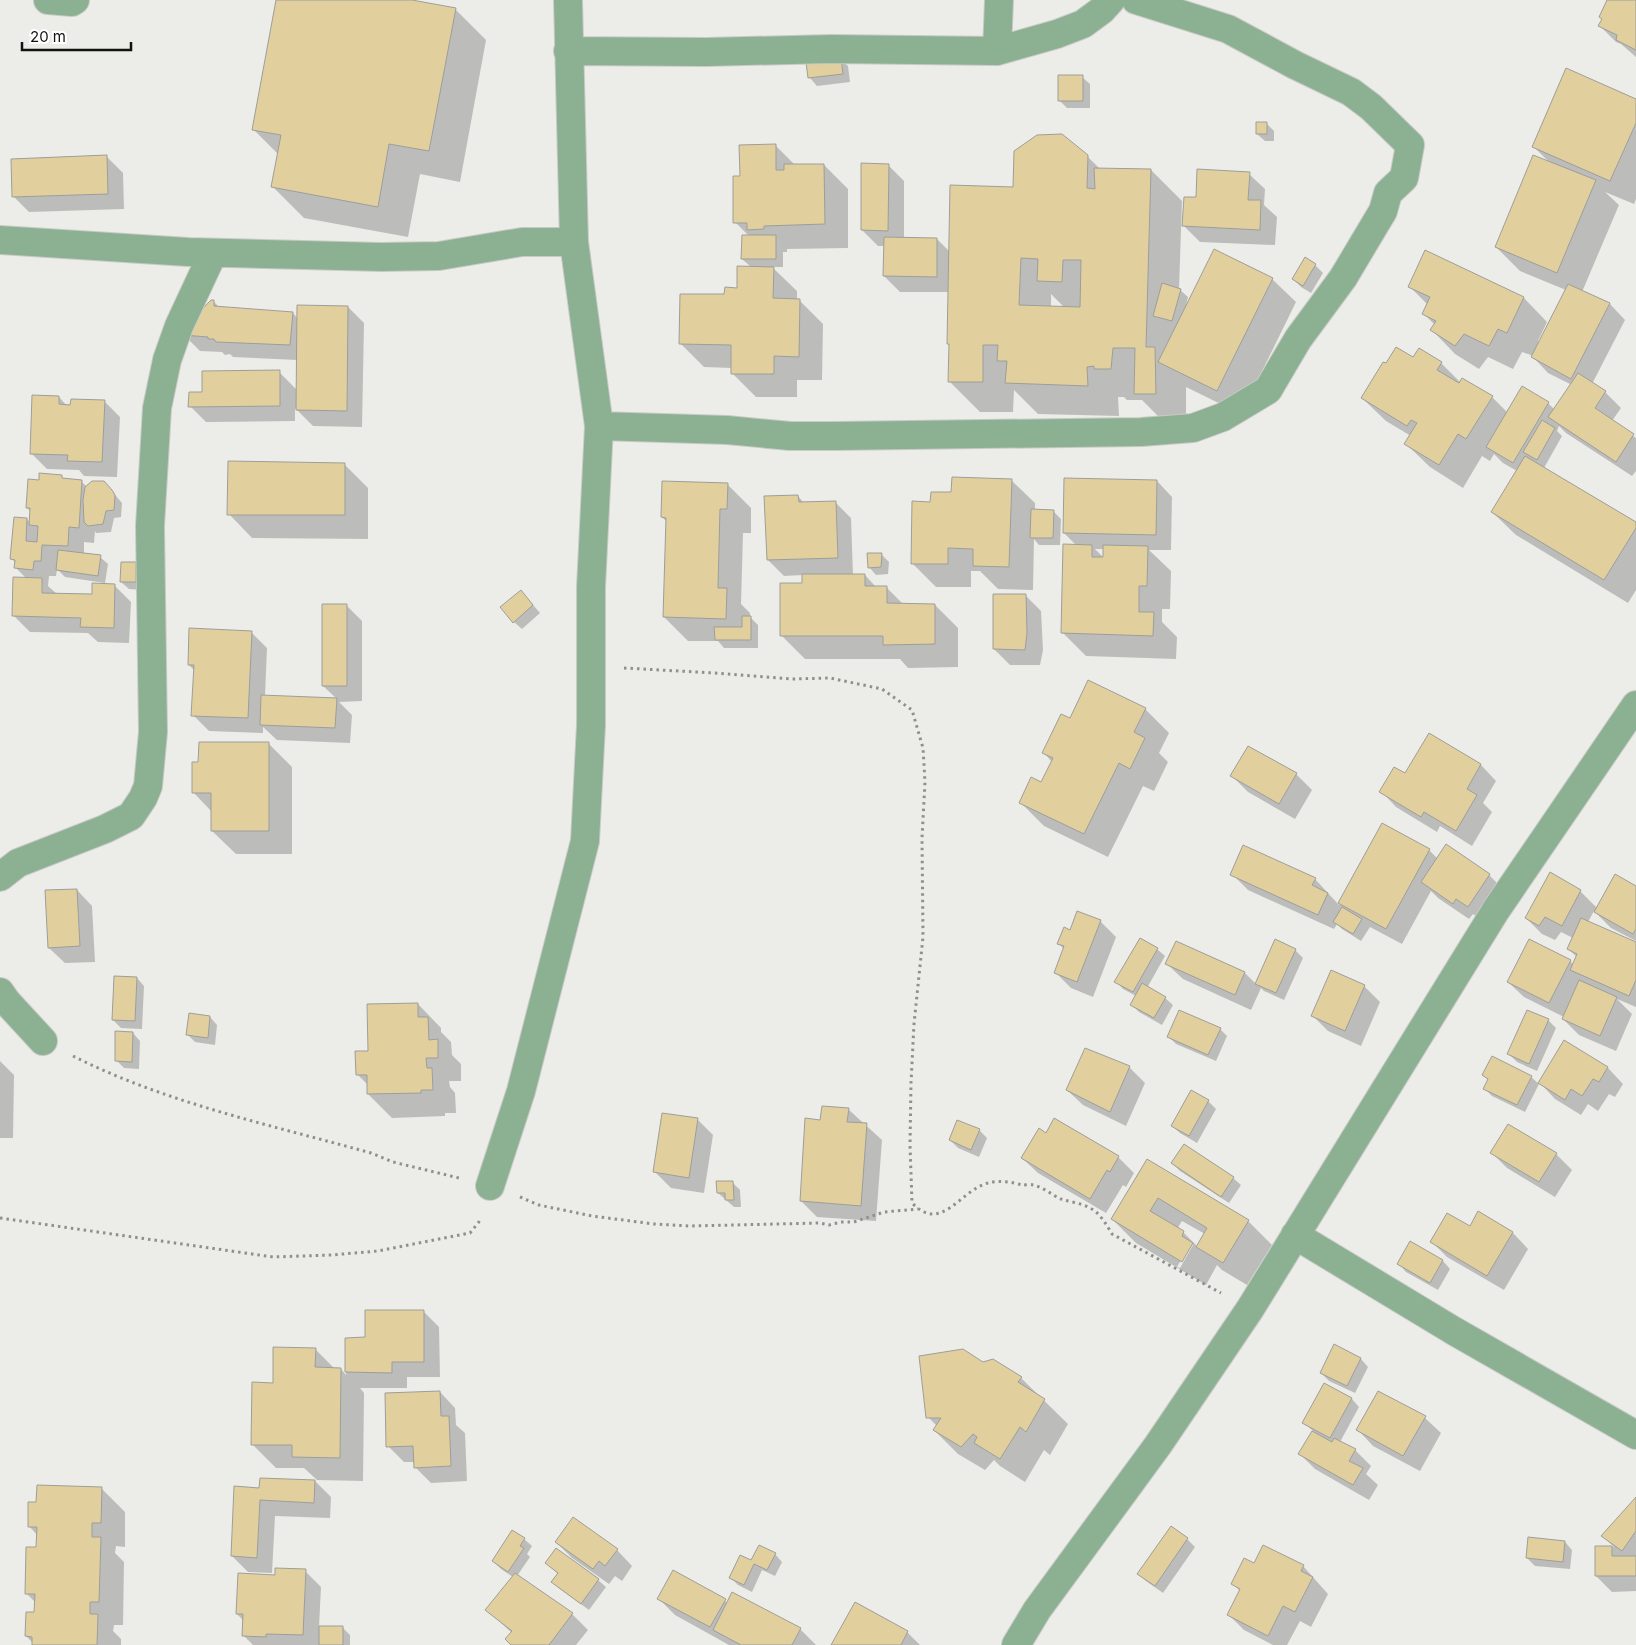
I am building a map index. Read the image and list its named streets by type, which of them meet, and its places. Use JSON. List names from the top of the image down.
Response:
{
  "scale_bar": "20 m"
}
